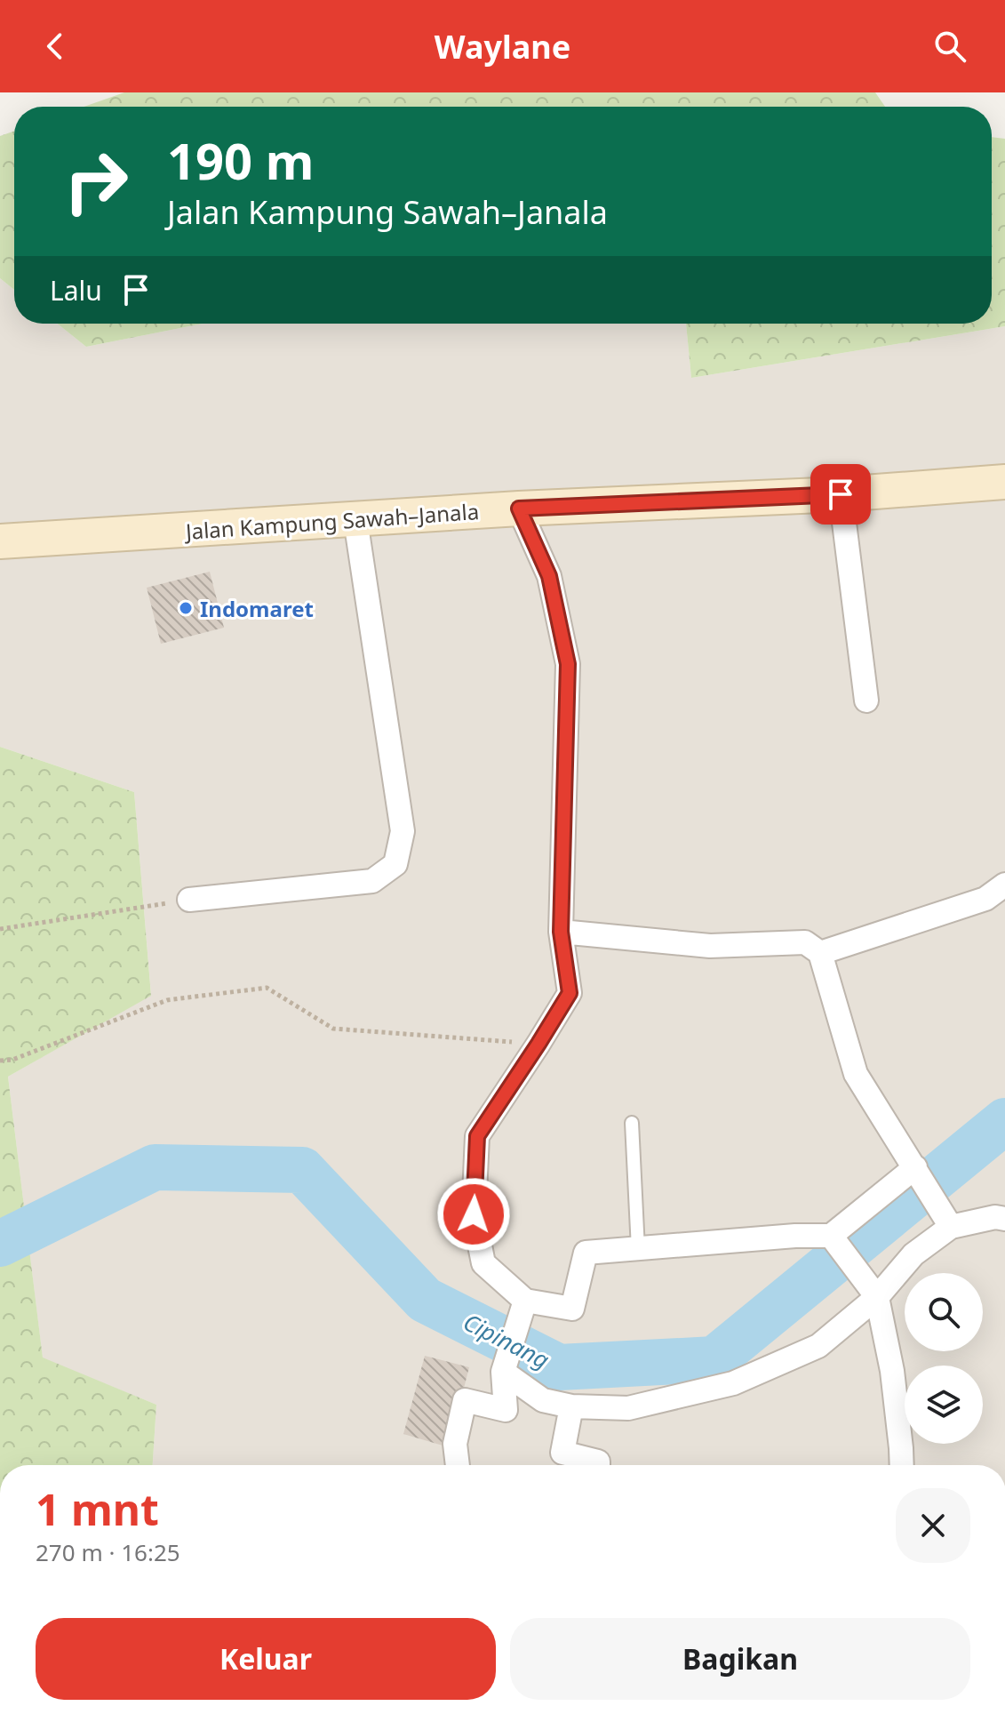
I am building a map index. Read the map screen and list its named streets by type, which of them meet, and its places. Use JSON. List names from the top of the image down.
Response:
{
  "streets": {
    "main road": ["Jalan Kampung Sawah–Janala"]
  },
  "water": ["Cipinang"],
  "places": ["Indomaret"],
  "page": {
    "header": "Waylane",
    "turn": ["190 m", "Jalan Kampung Sawah–Janala"],
    "then": "Lalu",
    "heading": ["1 mnt", "270 m · 16:25"],
    "buttons": ["Keluar", "Bagikan"]
  }
}
